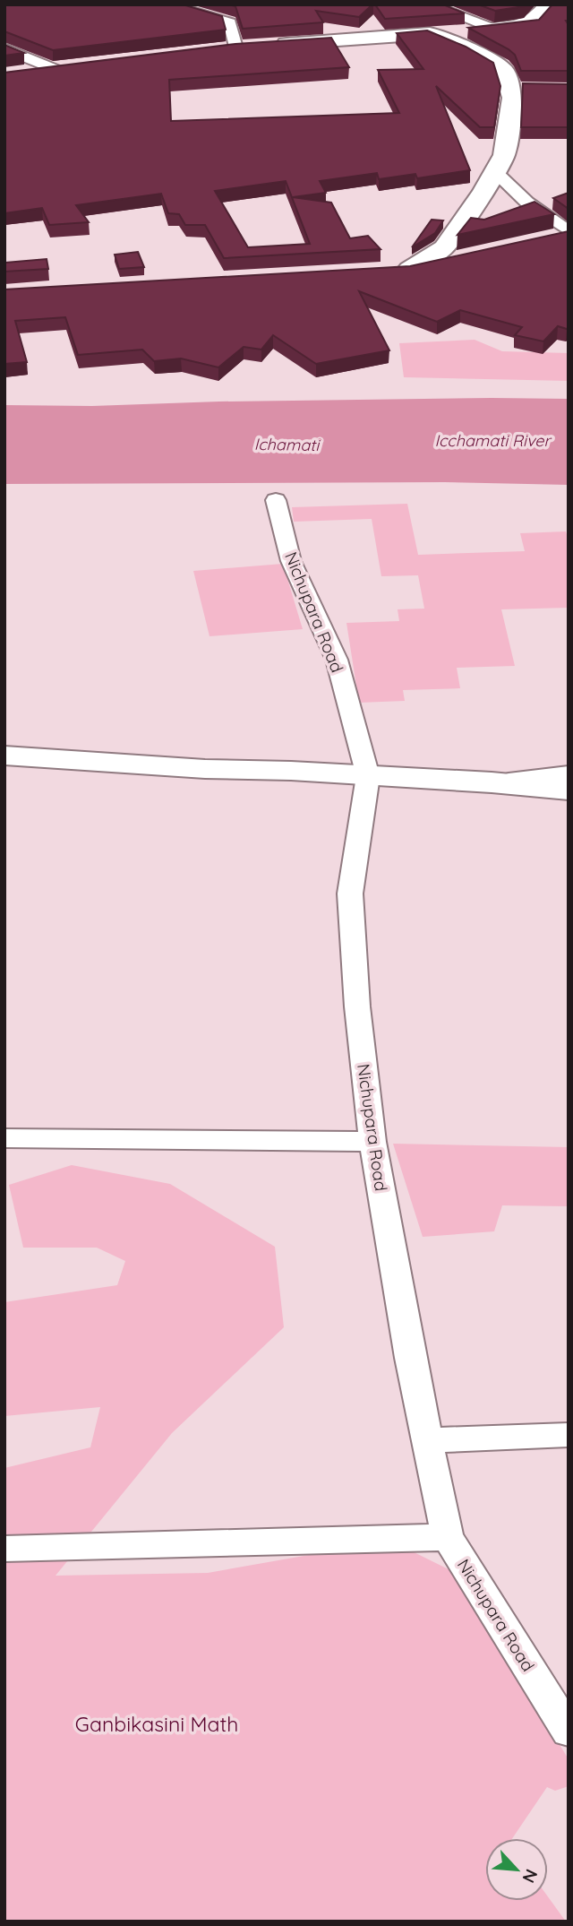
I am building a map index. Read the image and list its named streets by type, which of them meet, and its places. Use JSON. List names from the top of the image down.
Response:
{
  "streets": {
    "street": ["Nichupara Road"]
  },
  "water": ["Icchamati River", "Ichamati"],
  "parks": ["Ganbikasini Math"],
  "north": "bottom right"
}
